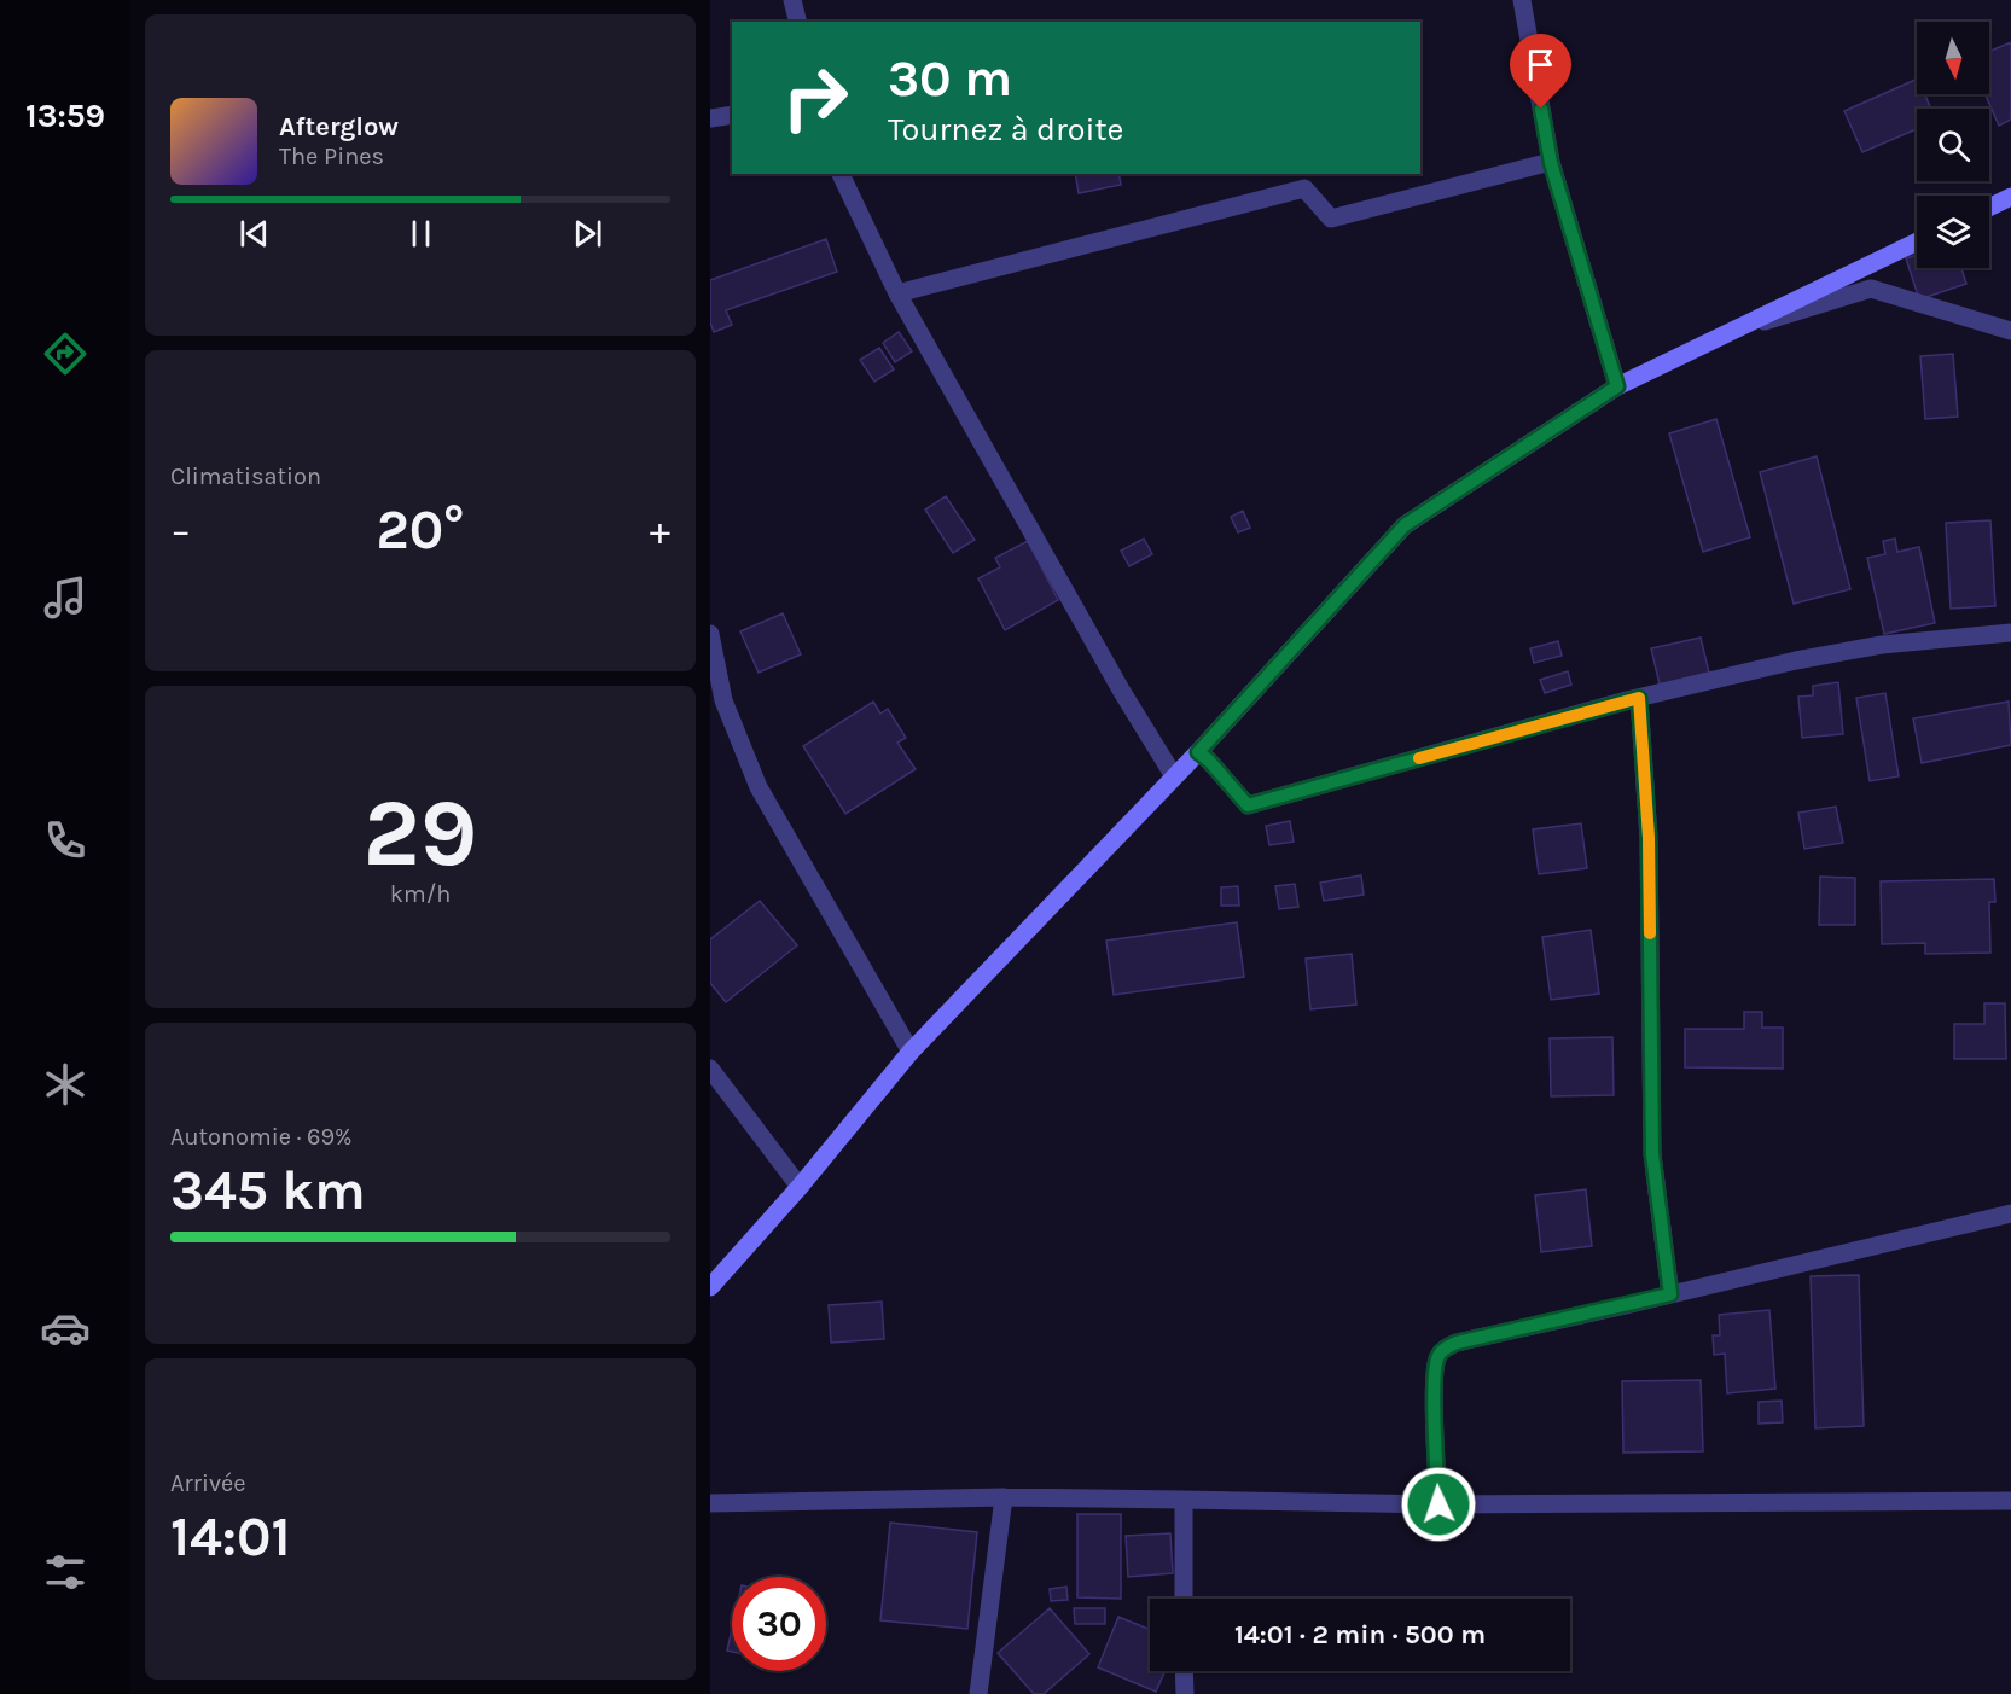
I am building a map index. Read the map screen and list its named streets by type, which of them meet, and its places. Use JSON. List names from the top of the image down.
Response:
{
  "north": "bottom",
  "page": {
    "tabs": "13:59",
    "turn": ["30 m", "Tournez à droite"],
    "song": ["Afterglow", "The Pines"],
    "tile": [
      "Climatisation",
      ["29", "km/h"],
      ["Autonomie · 69%", "345 km"],
      ["Arrivée", "14:01"]
    ],
    "heat": ["−", "20°", "+"],
    "limit": "30",
    "trip": "14:01 · 2 min · 500 m"
  }
}
